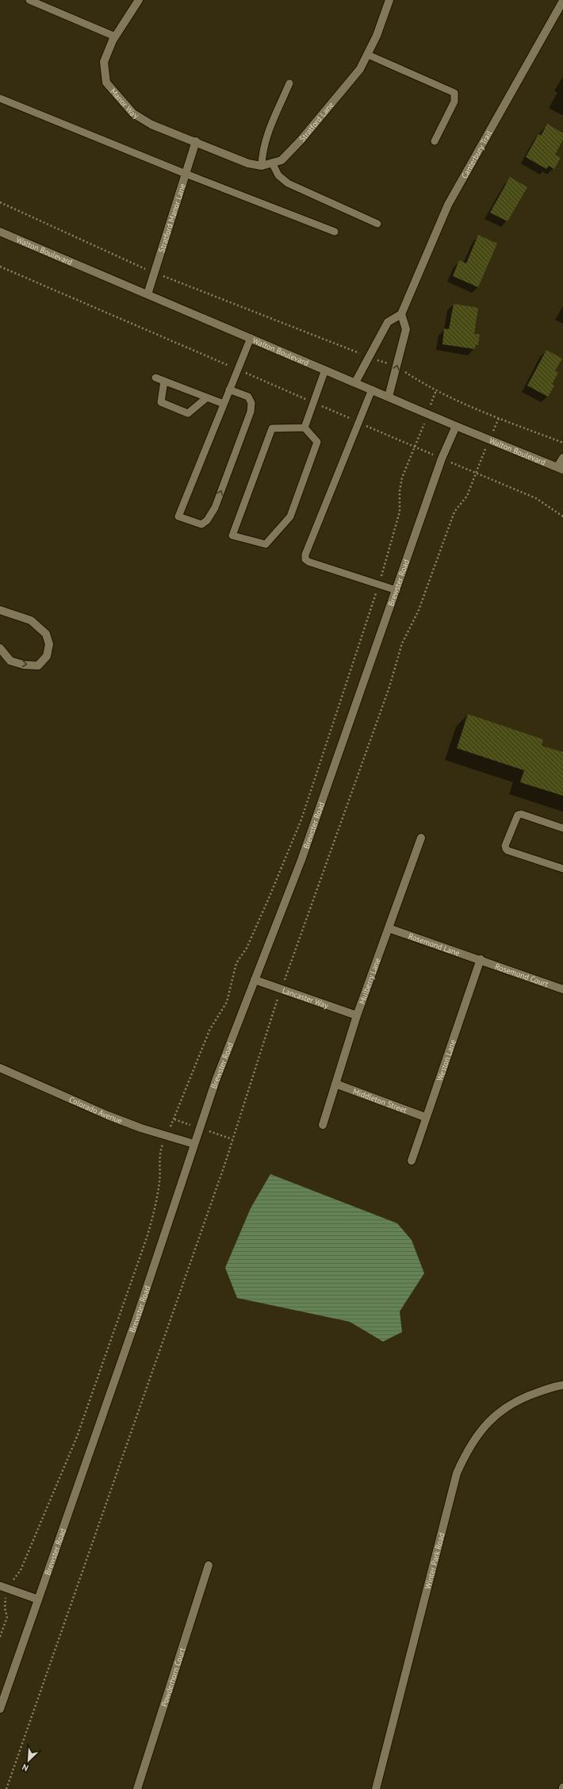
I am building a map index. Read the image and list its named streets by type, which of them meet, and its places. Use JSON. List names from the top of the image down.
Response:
{
  "streets": {
    "street": [
      "Manor Way",
      "Stratford Lane",
      "Canterbury Trail",
      "Stratford Manor Lane",
      "Walton Boulevard",
      "Brewster Road",
      "Rosemond Lane",
      "Rosemond Court",
      "Mulberry Lane",
      "Lancaster Way",
      "Weston Lane",
      "Middleton Street",
      "Colorado Avenue",
      "Winter Park Road",
      "Powderhorn Court"
    ]
  },
  "crossings": [
    ["Manor Way", "Stratford Lane"],
    ["Manor Way", "Stratford Manor Lane"],
    ["Stratford Lane", "Stratford Manor Lane"],
    ["Stratford Manor Lane", "Walton Boulevard"],
    ["Walton Boulevard", "Brewster Road"],
    ["Brewster Road", "Lancaster Way"],
    ["Brewster Road", "Colorado Avenue"],
    ["Rosemond Lane", "Rosemond Court"],
    ["Rosemond Lane", "Mulberry Lane"],
    ["Rosemond Lane", "Weston Lane"],
    ["Rosemond Court", "Weston Lane"],
    ["Mulberry Lane", "Lancaster Way"],
    ["Mulberry Lane", "Middleton Street"],
    ["Weston Lane", "Middleton Street"]
  ],
  "north": "bottom left"
}
